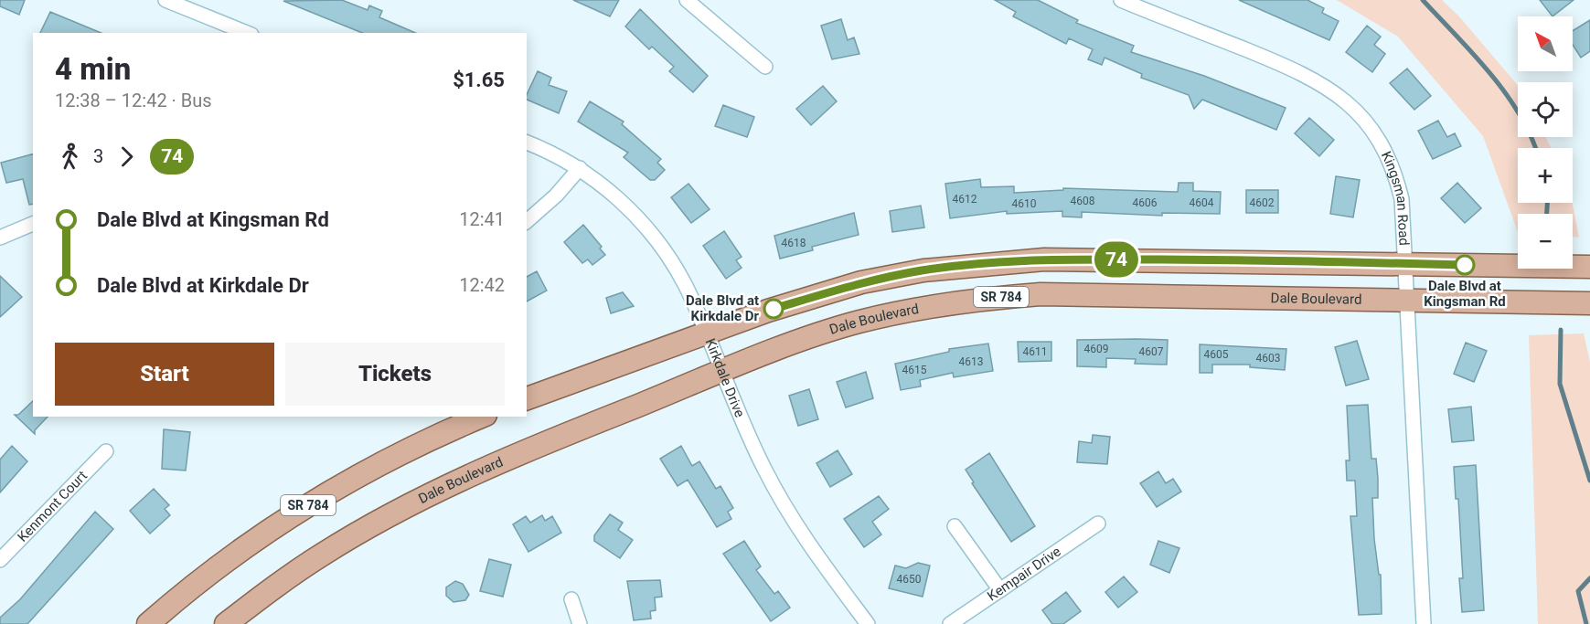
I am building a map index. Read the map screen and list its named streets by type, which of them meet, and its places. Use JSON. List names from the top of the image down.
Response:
{
  "streets": {
    "main road": ["SR 784", "Dale Boulevard"],
    "street": [
      "Kingsman Road",
      "Kirkdale Drive",
      "Kenmont Court",
      "Kempair Drive"
    ]
  },
  "crossings": [
    ["Kingsman Road", "Dale Boulevard"],
    ["Dale Boulevard", "Kirkdale Drive"]
  ],
  "places": ["Dale Blvd at Kingsman Rd", "Dale Blvd at Kirkdale Dr"],
  "lines": ["bus line 74"],
  "house_numbers": [
    "4612",
    "4608",
    "4606",
    "4604",
    "4602",
    "4610",
    "4618",
    "4609",
    "4611",
    "4607",
    "4605",
    "4603",
    "4613",
    "4615",
    "4650"
  ],
  "north": "top left",
  "page": {
    "on_map": "74",
    "map_buttons": ["+", "−"],
    "heading": ["4 min", "12:38 – 12:42 · Bus", "$1.65"],
    "legs": ["3", "74"],
    "list": [
      {
        "name": "Dale Blvd at Kingsman Rd",
        "value": "12:41"
      },
      {
        "name": "Dale Blvd at Kirkdale Dr",
        "value": "12:42"
      }
    ],
    "buttons": ["Start", "Tickets"]
  }
}
